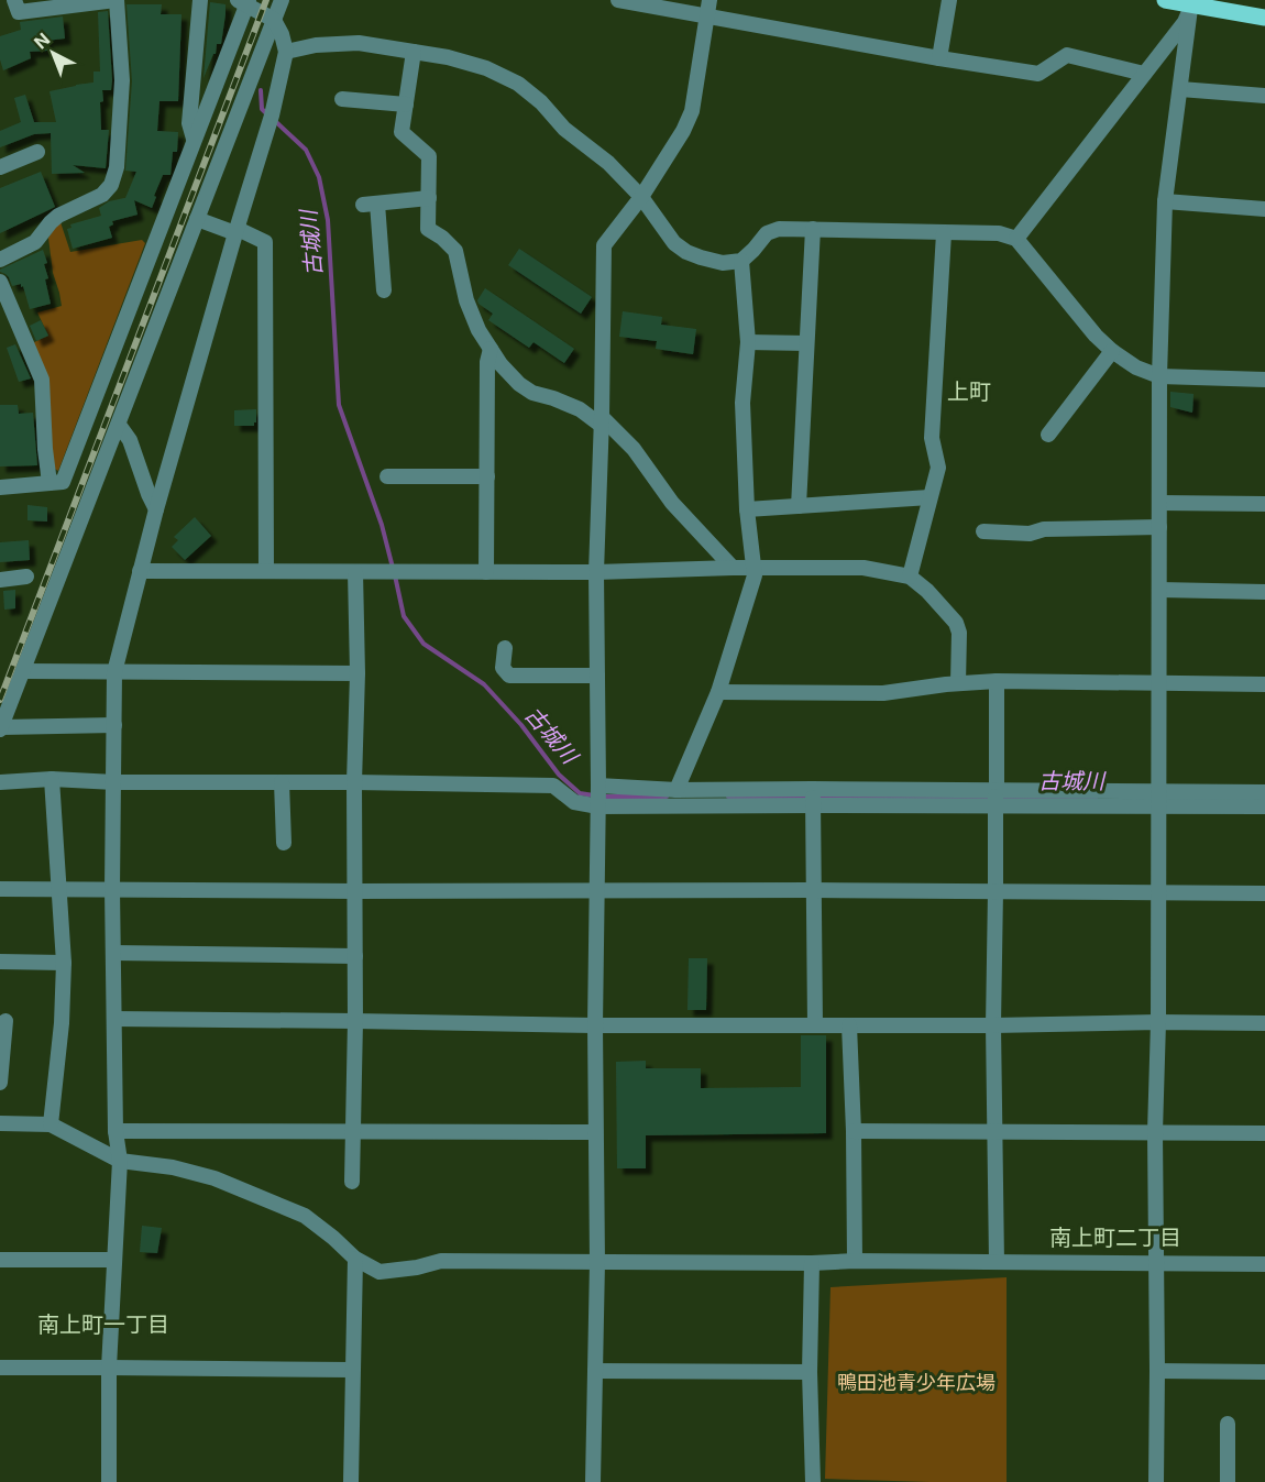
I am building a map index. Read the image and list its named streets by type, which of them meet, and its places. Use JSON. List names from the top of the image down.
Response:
{
  "districts": ["上町", "南上町二丁目", "南上町一丁目"],
  "water": ["古城川"],
  "parks": ["鴨田池青少年広場"],
  "north": "top left"
}
